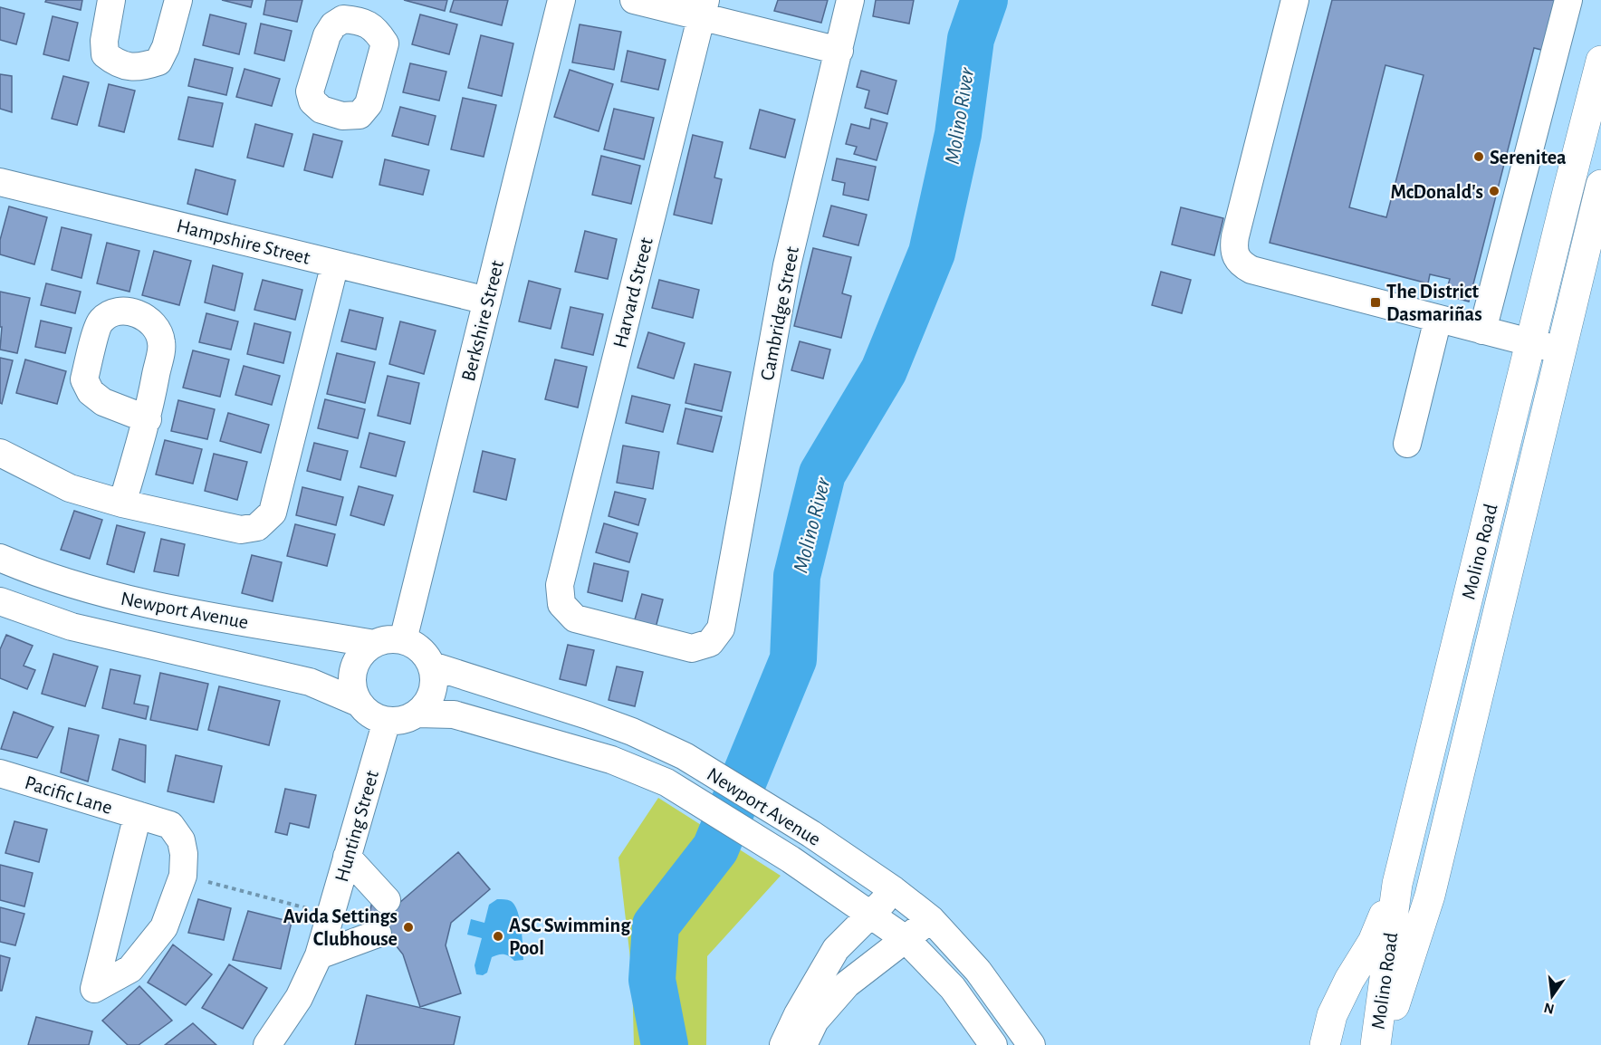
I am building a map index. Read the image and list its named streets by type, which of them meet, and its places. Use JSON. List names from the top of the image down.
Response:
{
  "streets": {
    "main road": ["Molino Road"],
    "street": [
      "Hampshire Street",
      "Harvard Street",
      "Cambridge Street",
      "Berkshire Street",
      "Newport Avenue",
      "Pacific Lane",
      "Hunting Street"
    ]
  },
  "crossings": [
    ["Hampshire Street", "Berkshire Street"],
    ["Harvard Street", "Cambridge Street"],
    ["Berkshire Street", "Newport Avenue"],
    ["Berkshire Street", "Hunting Street"],
    ["Newport Avenue", "Hunting Street"]
  ],
  "water": ["Molino River"],
  "places": {
    "other": [
      "Serenitea",
      "McDonald's",
      "Avida Settings Clubhouse",
      "ASC Swimming Pool"
    ],
    "transit": ["The District Dasmariñas"]
  },
  "north": "bottom"
}
